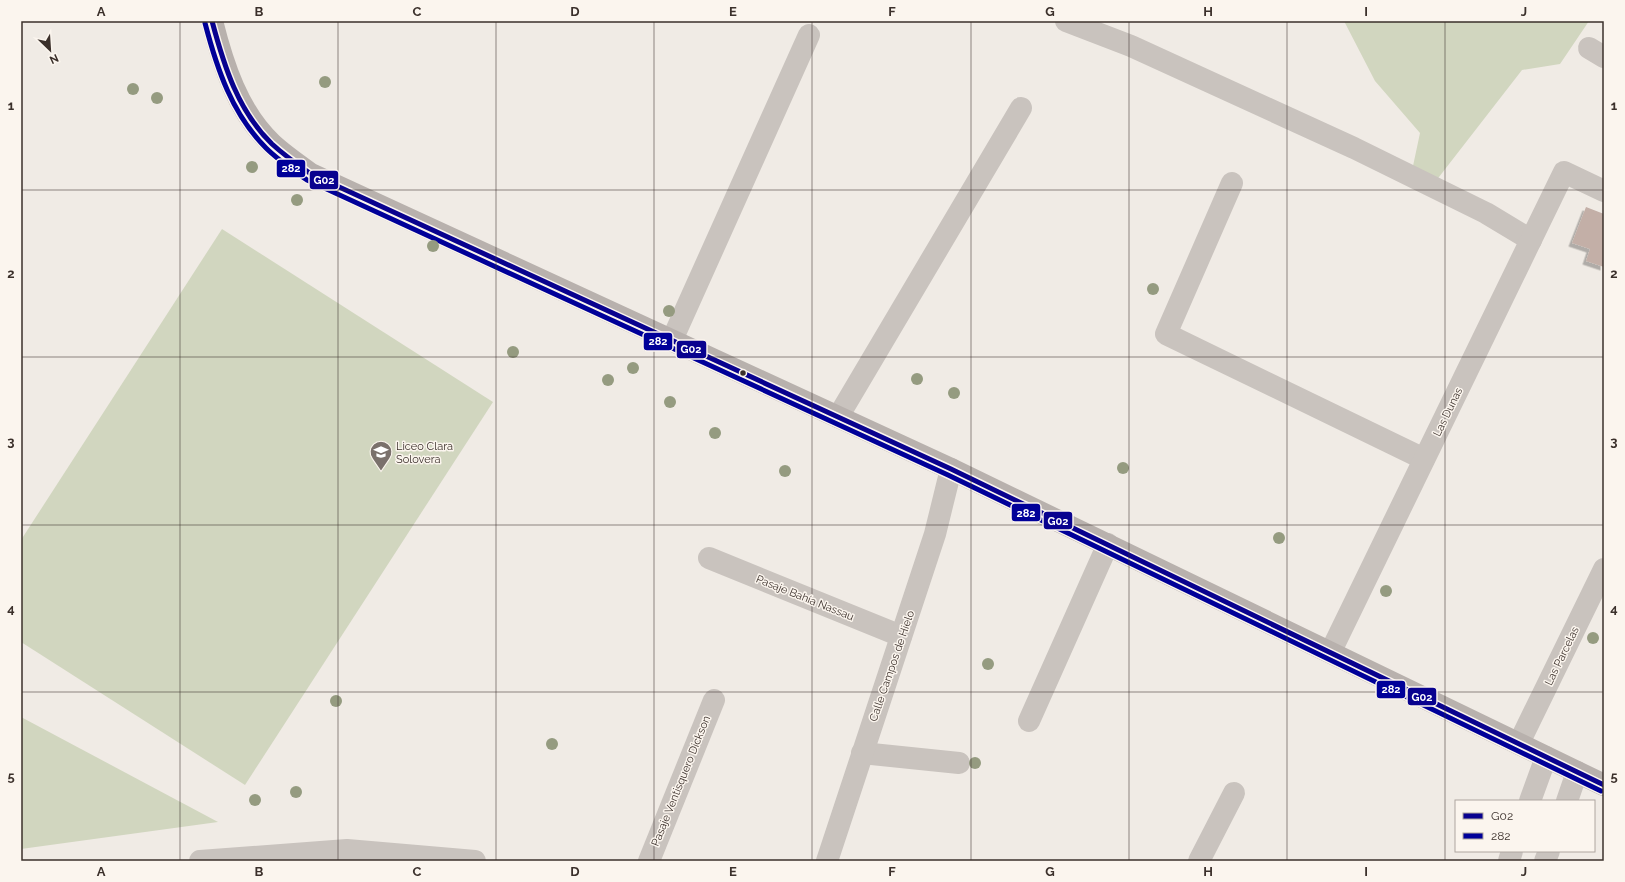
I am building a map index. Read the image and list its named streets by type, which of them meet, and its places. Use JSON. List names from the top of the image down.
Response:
{
  "streets": {
    "street": [
      "Las Dunas",
      "Pasaje Bahía Nassau",
      "Las Parcelas",
      "Calle Campos de Hielo",
      "Pasaje Ventisquero Dickson"
    ]
  },
  "crossings": [
    ["Pasaje Bahía Nassau", "Calle Campos de Hielo"]
  ],
  "places": {
    "school or university": ["Liceo Clara Solovera"]
  },
  "lines": ["transit line G02", "transit line 282"],
  "legend": ["G02", "282"],
  "north": "bottom right",
  "grid": {
    "columns": [
      "A",
      "B",
      "C",
      "D",
      "E",
      "F",
      "G",
      "H",
      "I",
      "J"
    ],
    "rows": [
      "1",
      "2",
      "3",
      "4",
      "5"
    ]
  }
}
